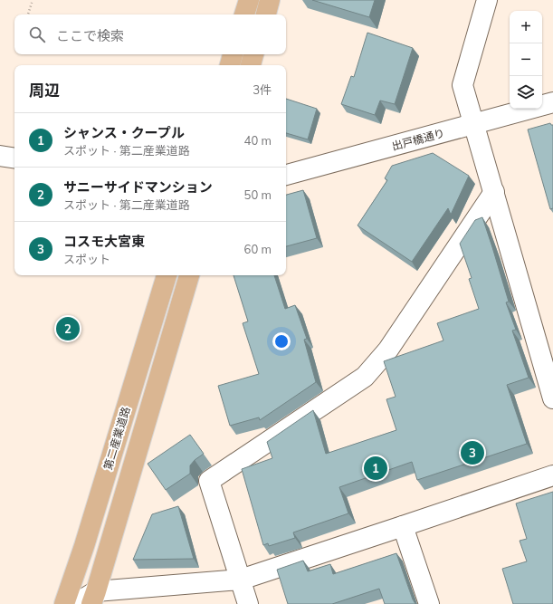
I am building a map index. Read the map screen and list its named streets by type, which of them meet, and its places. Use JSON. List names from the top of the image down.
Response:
{
  "streets": {
    "main road": ["第二産業道路"],
    "street": ["出戸橋通り"]
  },
  "page": {
    "map_buttons": ["+", "−"],
    "search": "ここで検索",
    "heading": ["周辺", "3件"],
    "list": [
      {
        "mark": "1",
        "name": "シャンス・クープル",
        "note": "スポット · 第二産業道路",
        "value": "40 m"
      },
      {
        "mark": "2",
        "name": "サニーサイドマンション",
        "note": "スポット · 第二産業道路",
        "value": "50 m"
      },
      {
        "mark": "3",
        "name": "コスモ大宮東",
        "note": "スポット",
        "value": "60 m"
      }
    ],
    "pins": ["2", "3", "1"]
  }
}
